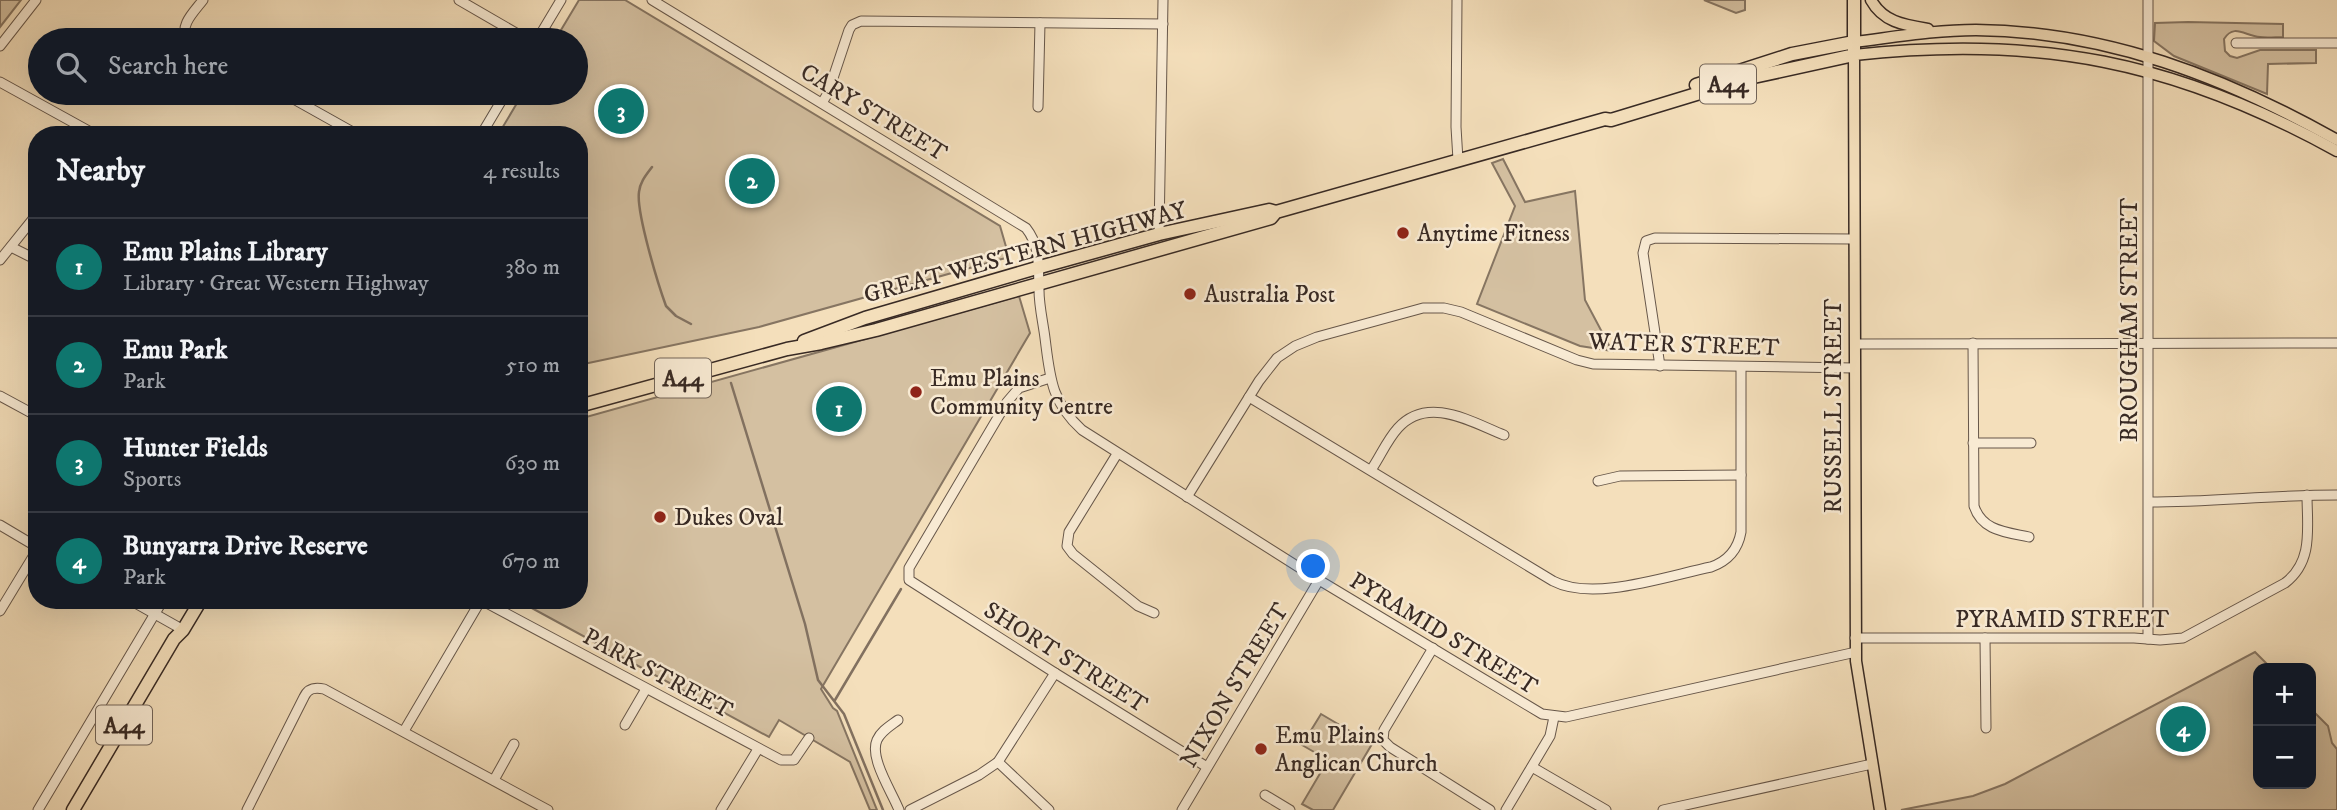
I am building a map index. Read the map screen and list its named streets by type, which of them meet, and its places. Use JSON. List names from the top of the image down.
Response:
{
  "streets": {
    "highway": ["A44", "GREAT WESTERN HIGHWAY", "RUSSELL STREET"],
    "street": [
      "CARY STREET",
      "BROUGHAM STREET",
      "WATER STREET",
      "PYRAMID STREET",
      "SHORT STREET",
      "PARK STREET",
      "NIXON STREET"
    ]
  },
  "crossings": [
    ["CARY STREET", "GREAT WESTERN HIGHWAY"],
    ["CARY STREET", "PYRAMID STREET"],
    ["GREAT WESTERN HIGHWAY", "BROUGHAM STREET"],
    ["GREAT WESTERN HIGHWAY", "RUSSELL STREET"],
    ["GREAT WESTERN HIGHWAY", "PYRAMID STREET"],
    ["BROUGHAM STREET", "PYRAMID STREET"],
    ["WATER STREET", "RUSSELL STREET"],
    ["WATER STREET", "PYRAMID STREET"],
    ["RUSSELL STREET", "PYRAMID STREET"],
    ["PYRAMID STREET", "SHORT STREET"],
    ["PYRAMID STREET", "NIXON STREET"],
    ["SHORT STREET", "NIXON STREET"]
  ],
  "places": [
    "Anytime Fitness",
    "Australia Post",
    "Emu Plains Community Centre",
    "Dukes Oval",
    "Emu Plains Anglican Church"
  ],
  "page": {
    "search": "Search here",
    "pins": [
      "3",
      "2",
      "1",
      "4"
    ],
    "heading": ["Nearby", "4 results"],
    "list": [
      {
        "mark": "1",
        "name": "Emu Plains Library",
        "note": "Library · Great Western Highway",
        "value": "380 m"
      },
      {
        "mark": "2",
        "name": "Emu Park",
        "note": "Park",
        "value": "510 m"
      },
      {
        "mark": "3",
        "name": "Hunter Fields",
        "note": "Sports",
        "value": "630 m"
      },
      {
        "mark": "4",
        "name": "Bunyarra Drive Reserve",
        "note": "Park",
        "value": "670 m"
      }
    ],
    "map_buttons": ["+", "−"]
  }
}
